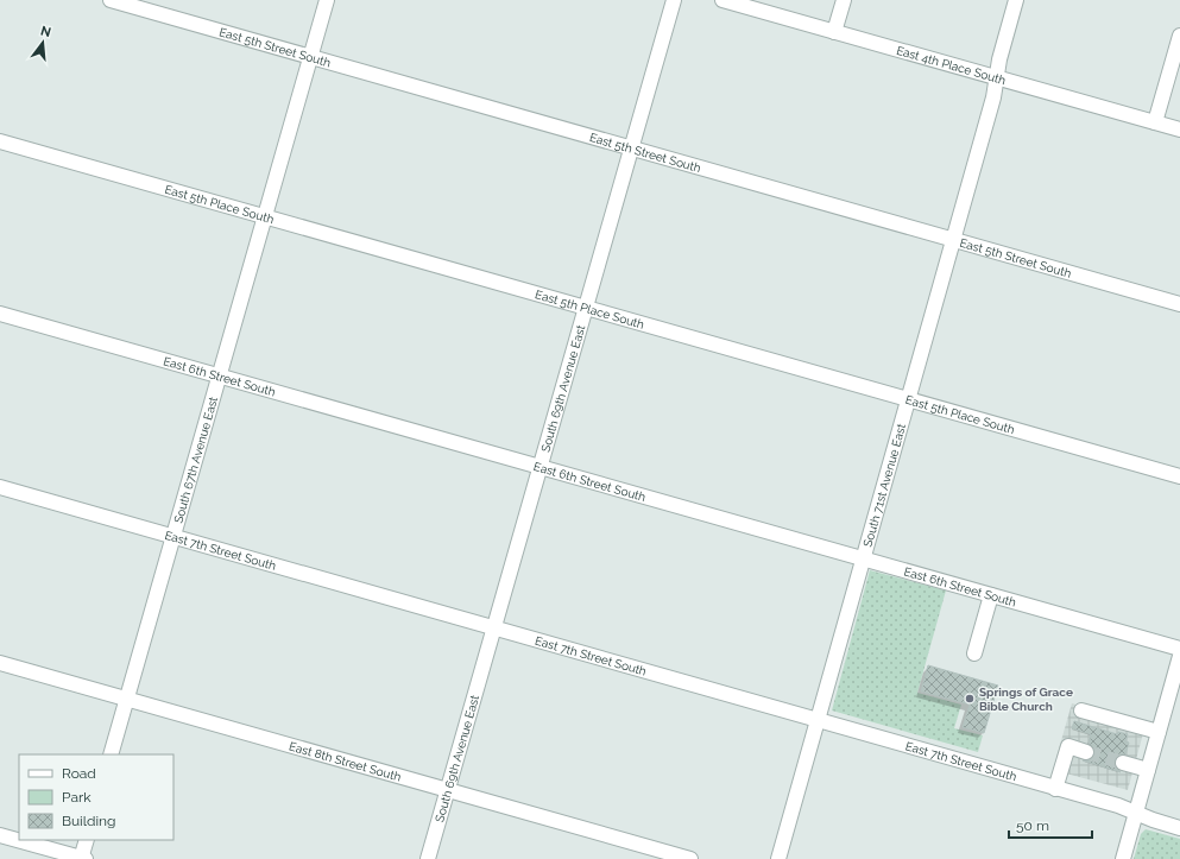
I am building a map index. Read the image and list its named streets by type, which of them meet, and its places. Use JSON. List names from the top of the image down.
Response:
{
  "streets": {
    "street": [
      "East 5th Street South",
      "East 4th Place South",
      "East 5th Place South",
      "East 6th Street South",
      "South 69th Avenue East",
      "South 67th Avenue East",
      "South 71st Avenue East",
      "East 7th Street South",
      "East 8th Street South"
    ]
  },
  "crossings": [
    ["East 5th Street South", "South 69th Avenue East"],
    ["East 5th Street South", "South 67th Avenue East"],
    ["East 5th Street South", "South 71st Avenue East"],
    ["East 4th Place South", "South 71st Avenue East"],
    ["East 5th Place South", "South 69th Avenue East"],
    ["East 5th Place South", "South 67th Avenue East"],
    ["East 5th Place South", "South 71st Avenue East"],
    ["East 6th Street South", "South 69th Avenue East"],
    ["East 6th Street South", "South 67th Avenue East"],
    ["East 6th Street South", "South 71st Avenue East"],
    ["South 69th Avenue East", "East 7th Street South"],
    ["South 69th Avenue East", "East 8th Street South"],
    ["South 67th Avenue East", "East 7th Street South"],
    ["South 67th Avenue East", "East 8th Street South"],
    ["South 71st Avenue East", "East 7th Street South"]
  ],
  "places": ["Springs of Grace Bible Church"],
  "legend": ["Road", "Park", "Building"],
  "scale_bar": "50 m",
  "north": "top"
}
